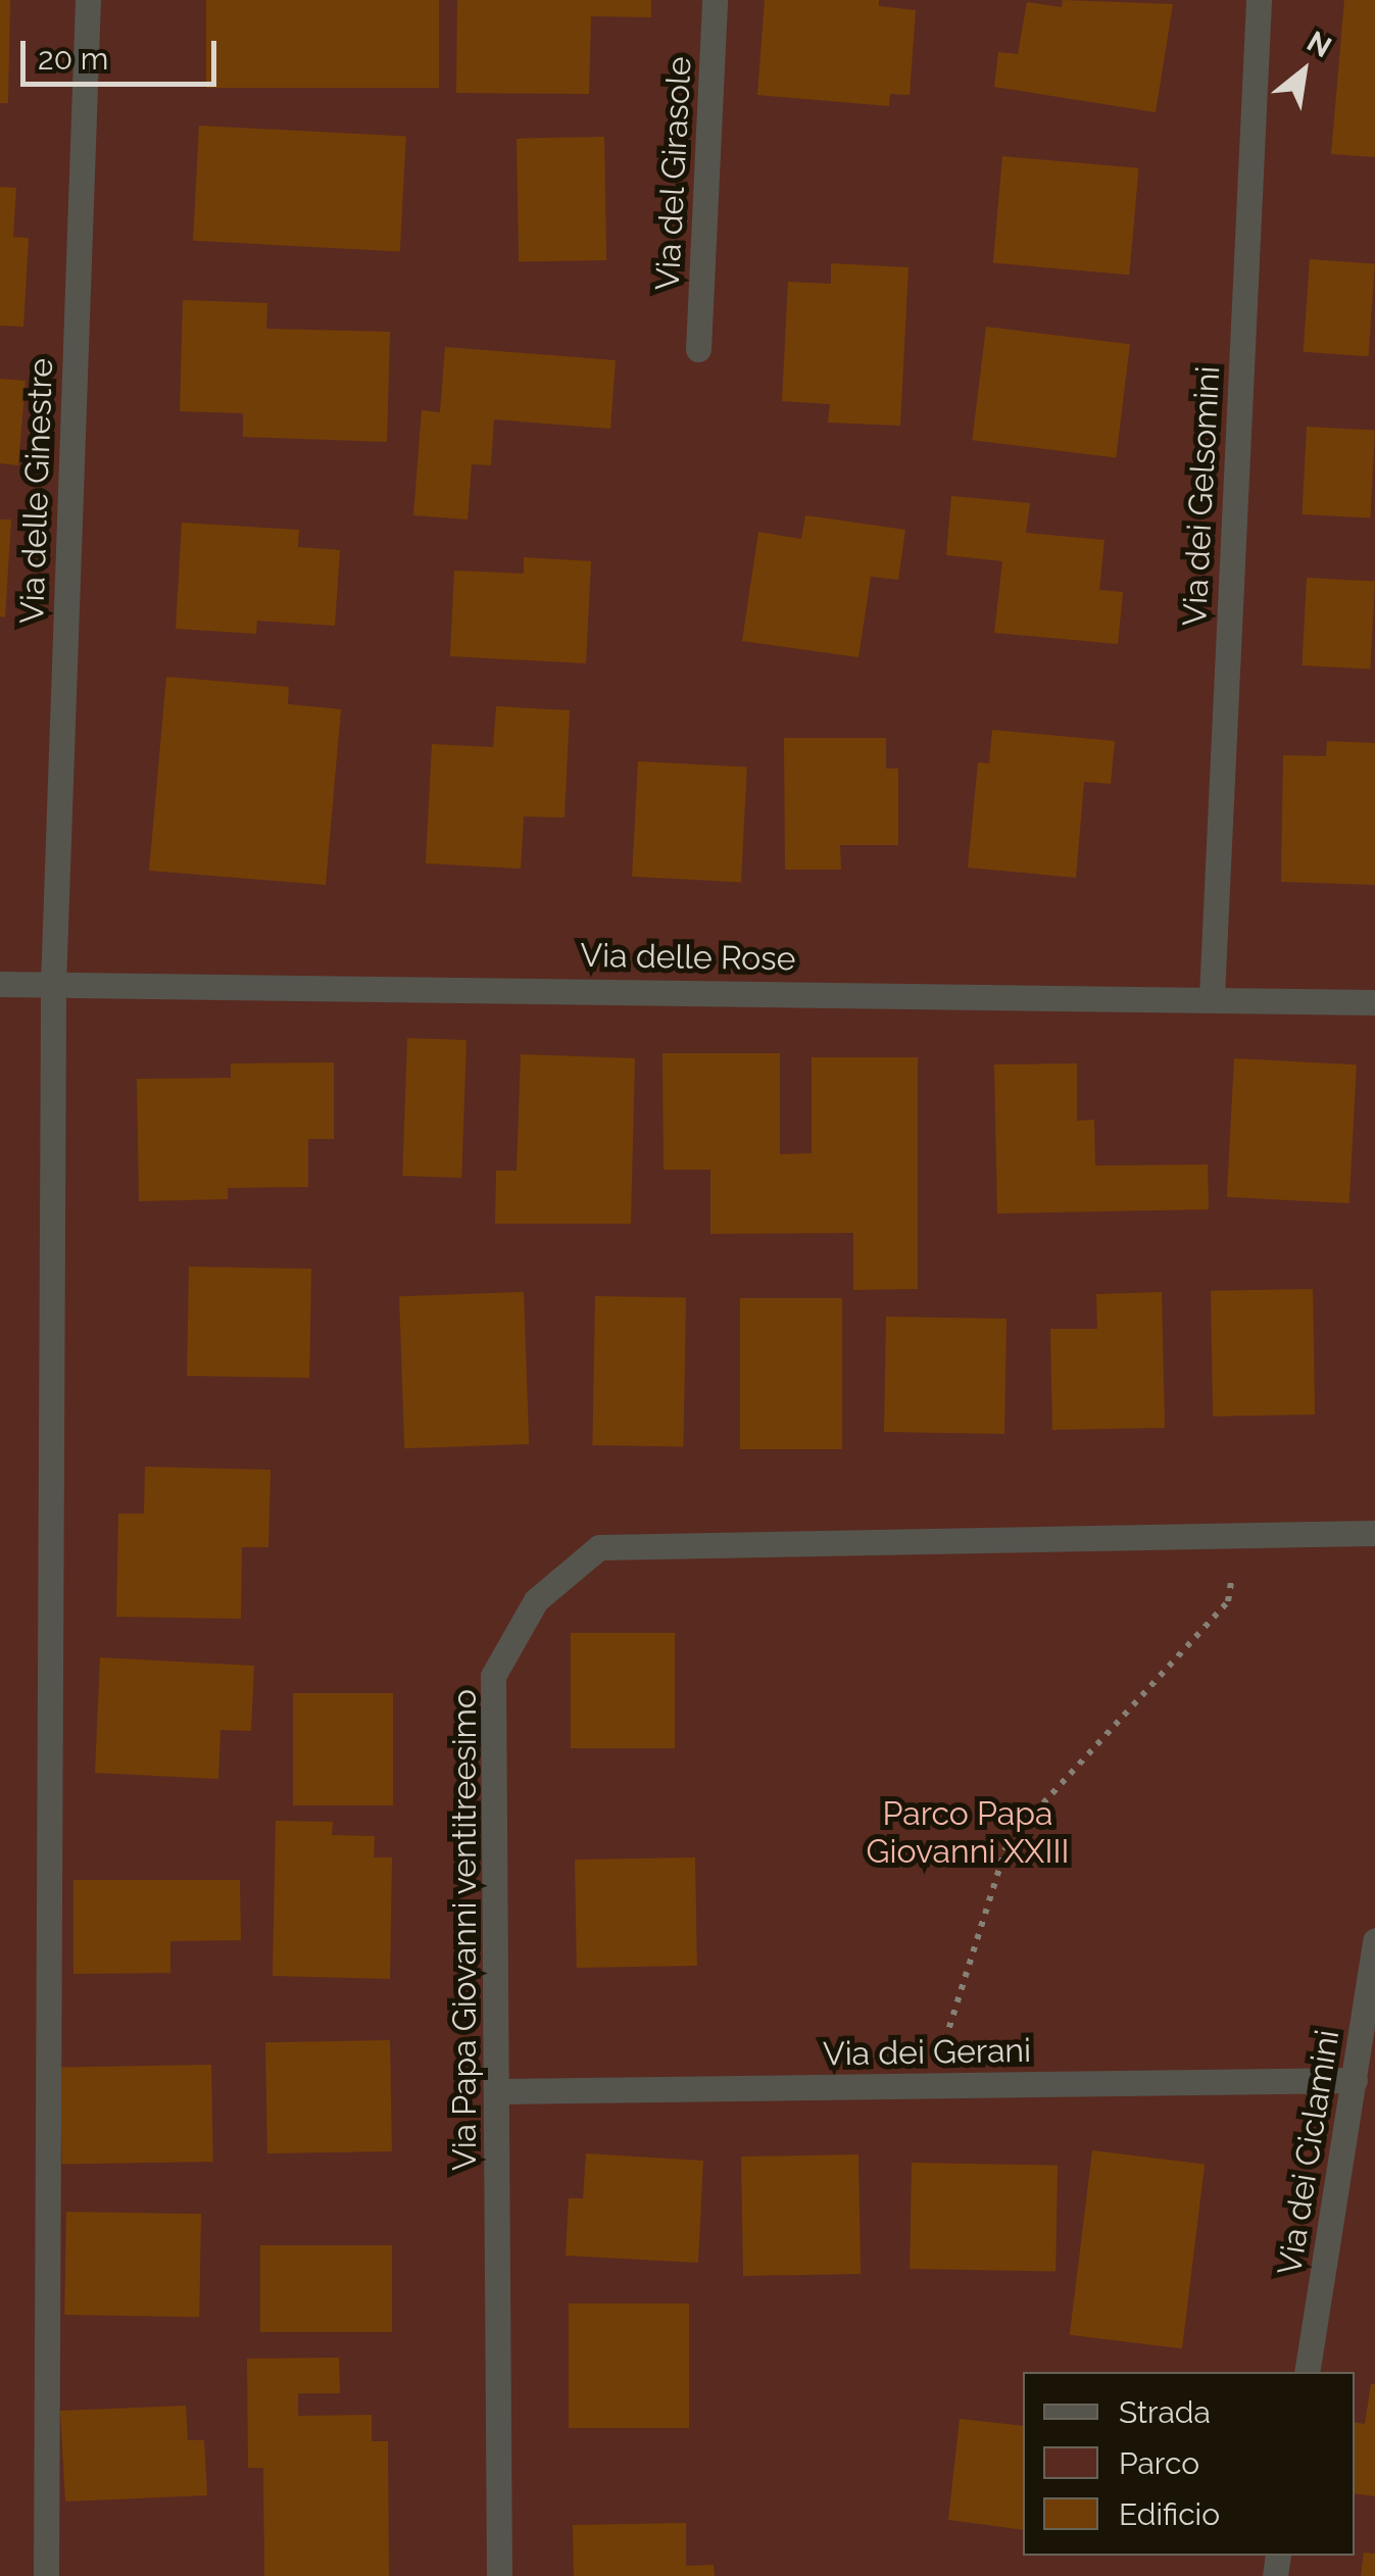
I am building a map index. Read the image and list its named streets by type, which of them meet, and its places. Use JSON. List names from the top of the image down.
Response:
{
  "streets": {
    "street": [
      "Via del Girasole",
      "Via delle Ginestre",
      "Via dei Gelsomini",
      "Via delle Rose",
      "Via Papa Giovanni ventitreesimo",
      "Via dei Gerani",
      "Via dei Ciclamini"
    ]
  },
  "crossings": [
    ["Via delle Ginestre", "Via delle Rose"],
    ["Via dei Gelsomini", "Via delle Rose"],
    ["Via Papa Giovanni ventitreesimo", "Via dei Gerani"],
    ["Via dei Gerani", "Via dei Ciclamini"]
  ],
  "parks": ["Parco Papa Giovanni XXIII"],
  "legend": ["Strada", "Parco", "Edificio"],
  "scale_bar": "20 m",
  "north": "top right"
}
